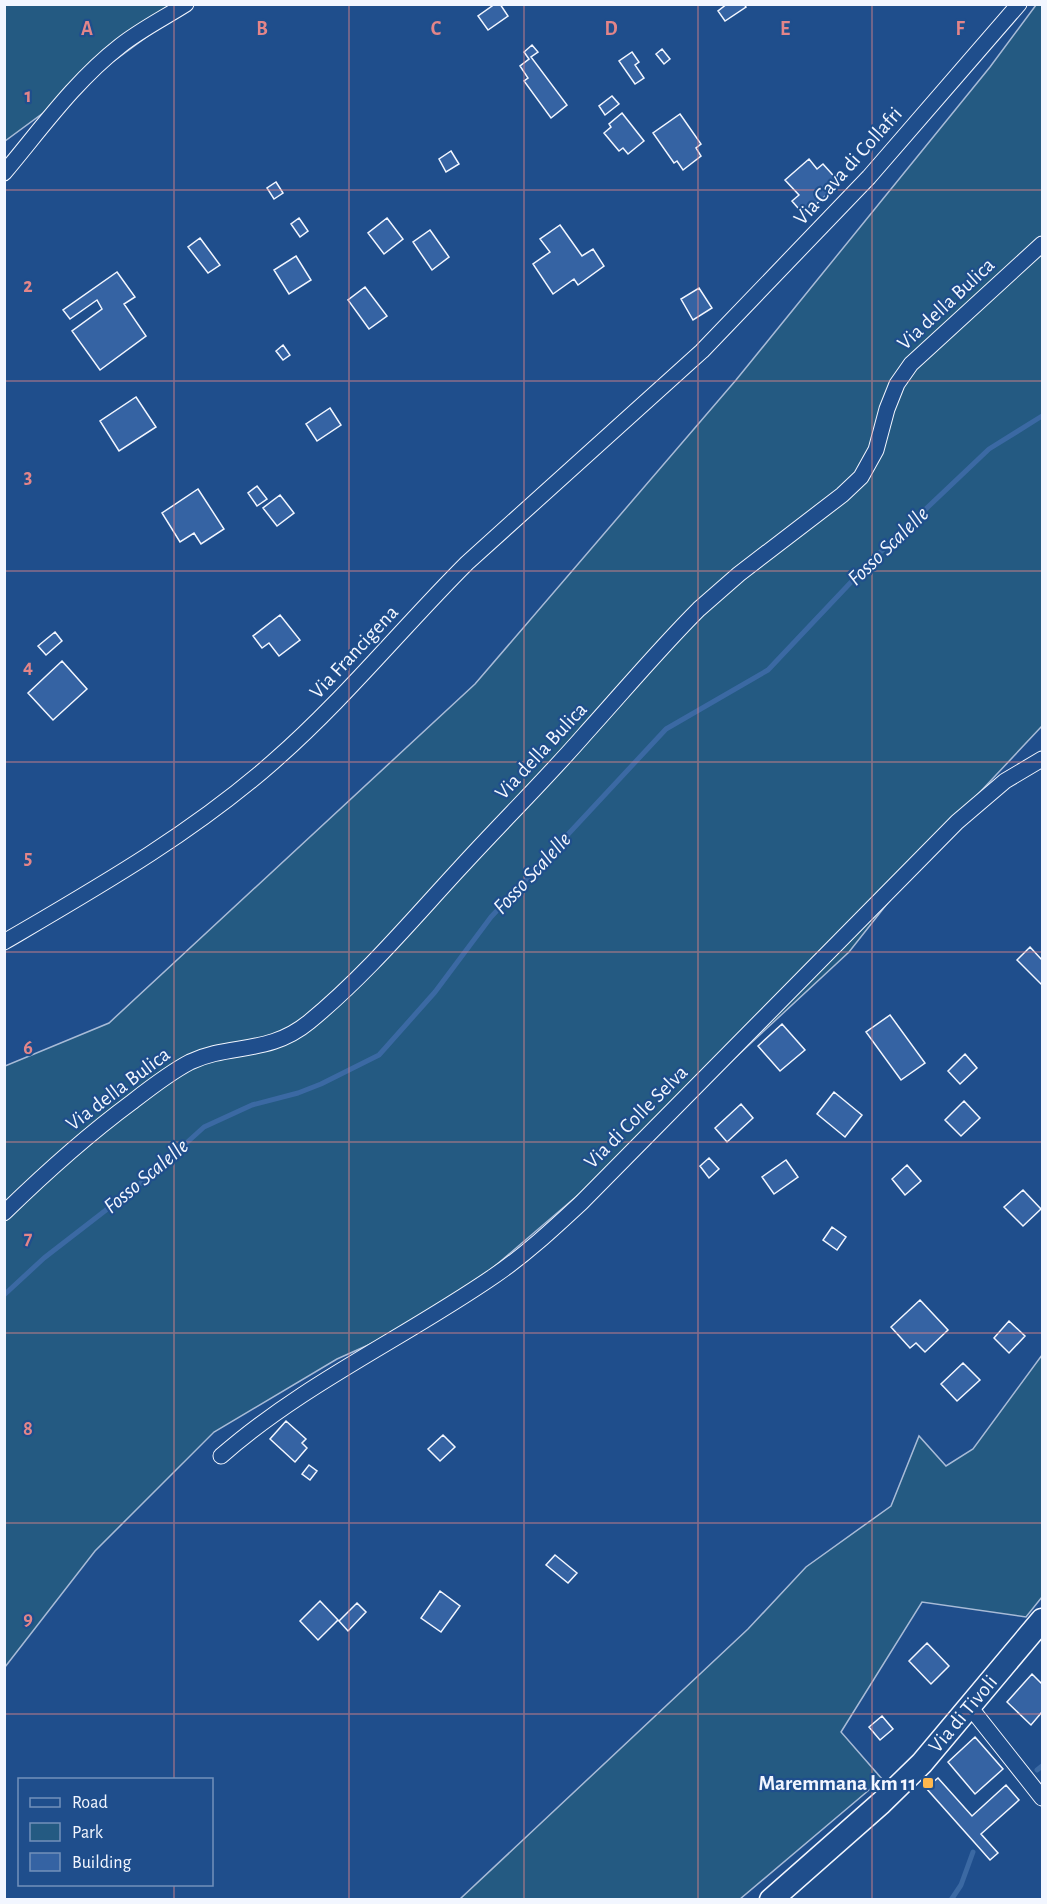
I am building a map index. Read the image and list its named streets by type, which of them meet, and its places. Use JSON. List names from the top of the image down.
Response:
{
  "streets": {
    "main road": ["Via di Tivoli"],
    "street": [
      "Via Cava di Collafri",
      "Via della Bulica",
      "Via Francigena",
      "Via di Colle Selva"
    ]
  },
  "crossings": [
    ["Via Cava di Collafri", "Via Francigena"]
  ],
  "water": ["Fosso Scalelle"],
  "places": {
    "transit": ["Maremmana km 11"]
  },
  "legend": ["Road", "Park", "Building"],
  "grid": {
    "columns": [
      "A",
      "B",
      "C",
      "D",
      "E",
      "F"
    ],
    "rows": [
      "1",
      "2",
      "3",
      "4",
      "5",
      "6",
      "7",
      "8",
      "9"
    ]
  }
}
